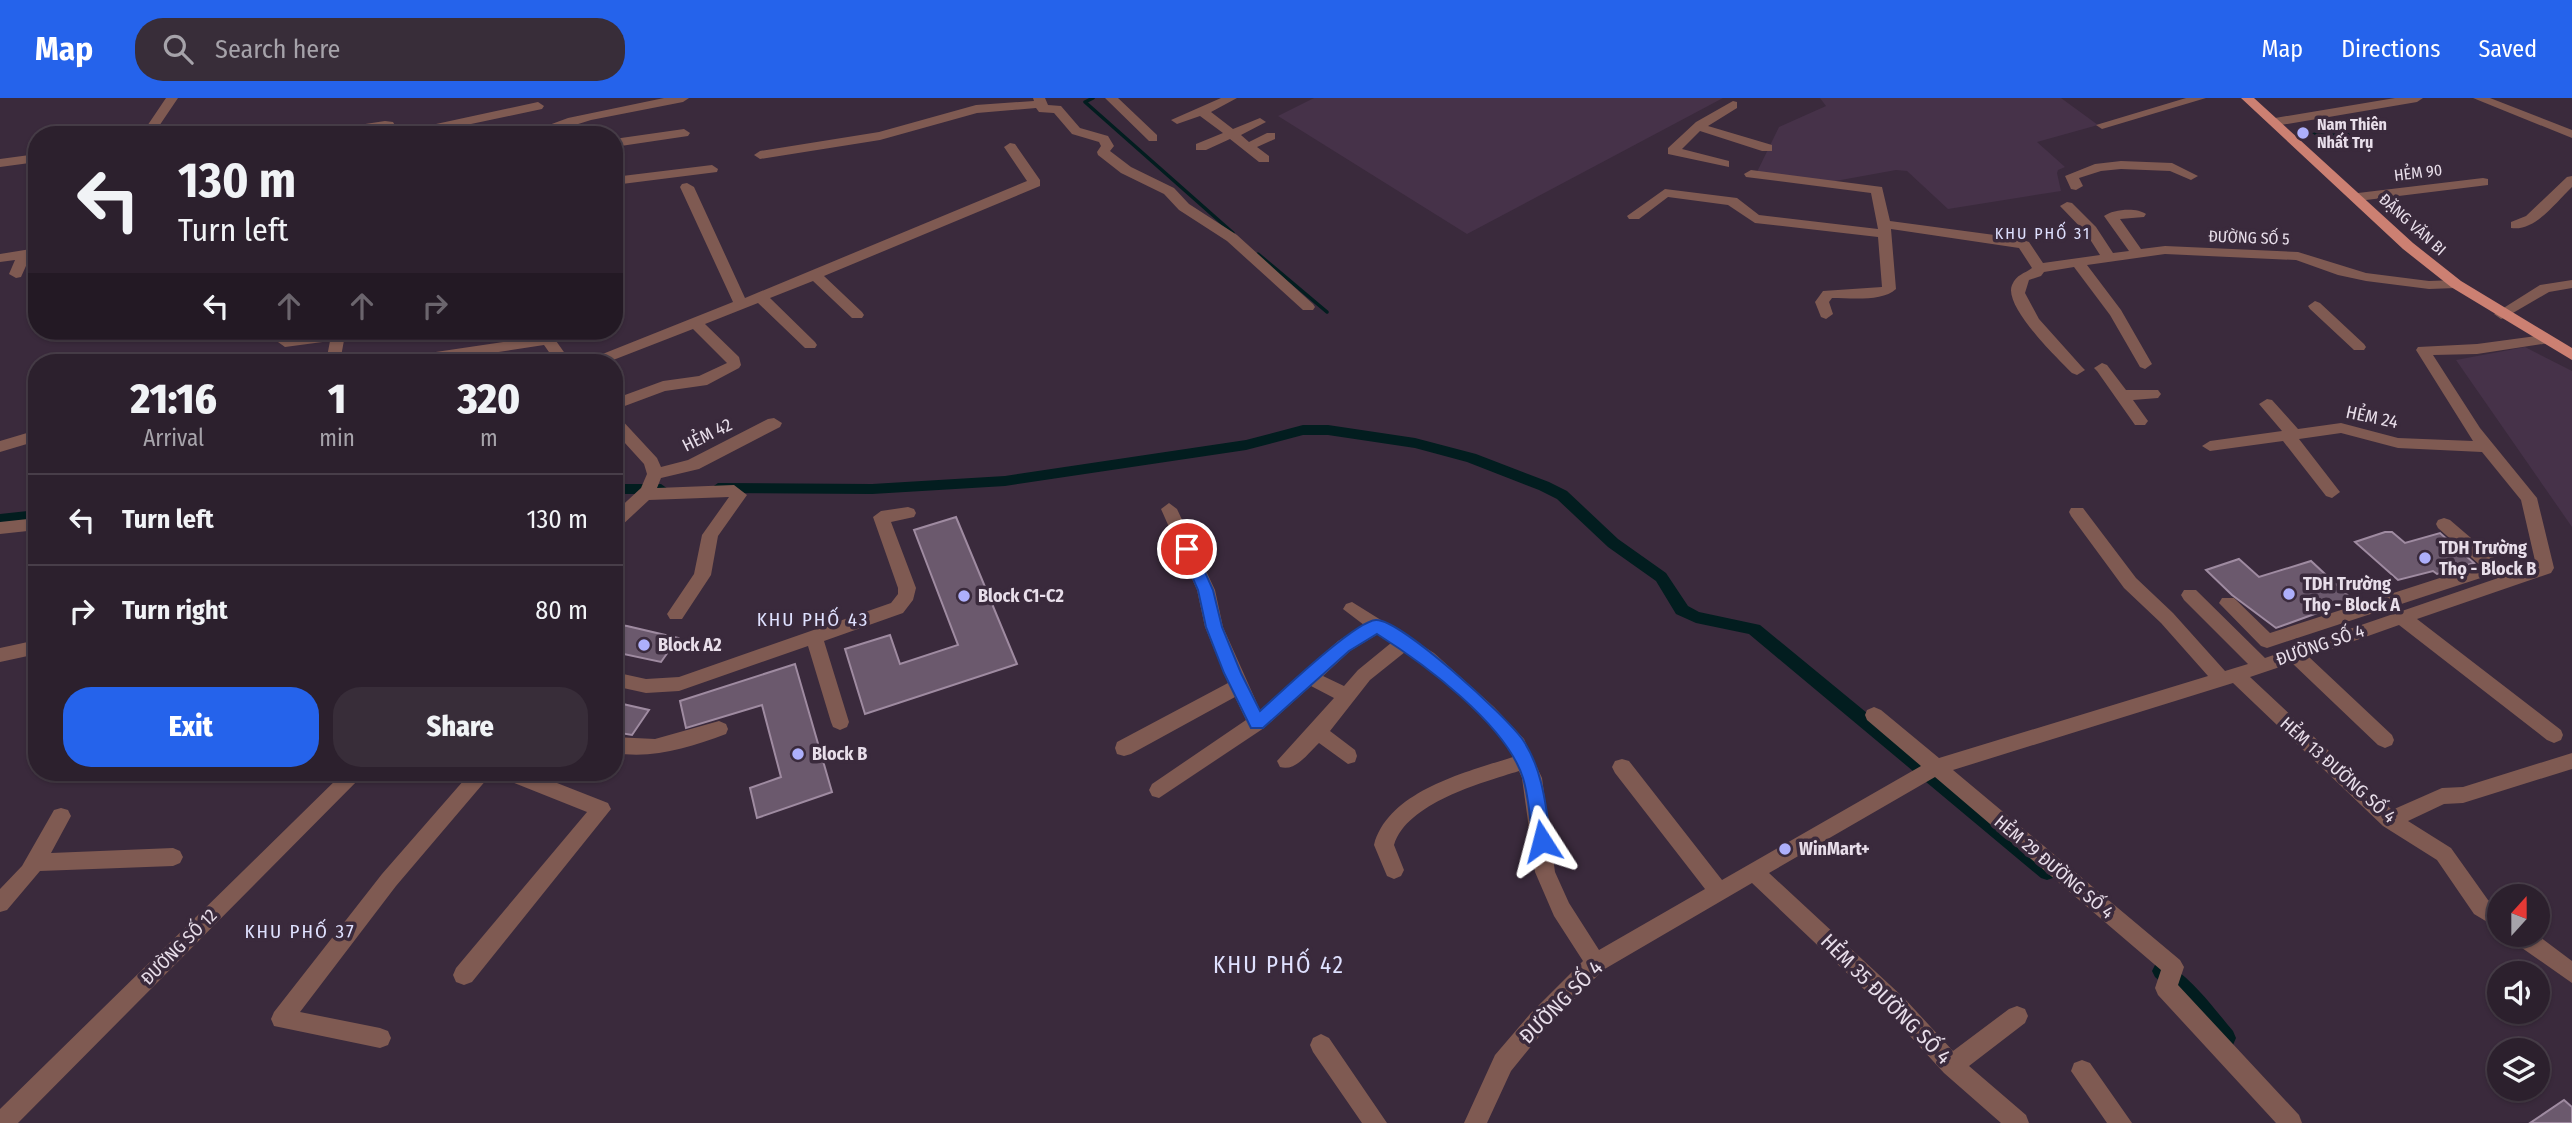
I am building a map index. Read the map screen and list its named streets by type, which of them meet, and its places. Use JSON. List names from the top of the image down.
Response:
{
  "streets": {
    "main road": ["ĐẶNG VĂN BI"],
    "street": [
      "HẺM 90",
      "ĐƯỜNG SỐ 5",
      "HẺM 24",
      "HẺM 42",
      "ĐƯỜNG SỐ 4",
      "HẺM 13 ĐƯỜNG SỐ 4",
      "HẺM 29 ĐƯỜNG SỐ 4",
      "ĐƯỜNG SỐ 12",
      "HẺM 35 ĐƯỜNG SỐ 4"
    ]
  },
  "crossings": [
    ["HẺM 90", "ĐẶNG VĂN BI"],
    ["ĐẶNG VĂN BI", "ĐƯỜNG SỐ 5"],
    ["ĐẶNG VĂN BI", "ĐƯỜNG SỐ 4"],
    ["HẺM 24", "ĐƯỜNG SỐ 4"],
    ["ĐƯỜNG SỐ 4", "HẺM 13 ĐƯỜNG SỐ 4"],
    ["ĐƯỜNG SỐ 4", "HẺM 29 ĐƯỜNG SỐ 4"],
    ["ĐƯỜNG SỐ 4", "HẺM 35 ĐƯỜNG SỐ 4"]
  ],
  "districts": [
    "KHU PHỐ 31",
    "KHU PHỐ 43",
    "KHU PHỐ 37",
    "KHU PHỐ 42"
  ],
  "places": [
    "Nam Thiên Nhất Trụ",
    "TDH Trường Thọ - Block B",
    "TDH Trường Thọ - Block A",
    "Block C1-C2",
    "Block A2",
    "Block B",
    "WinMart+"
  ],
  "north": "top",
  "page": {
    "header": "Map",
    "search": "Search here",
    "nav": ["Map", "Directions", "Saved"],
    "turn": ["130 m", "Turn left"],
    "eta": [
      "21:16",
      "Arrival",
      "1",
      "min",
      "320",
      "m"
    ],
    "list": [
      {
        "name": "Turn left",
        "value": "130 m"
      },
      {
        "name": "Turn right",
        "value": "80 m"
      }
    ],
    "buttons": ["Exit", "Share"]
  }
}
